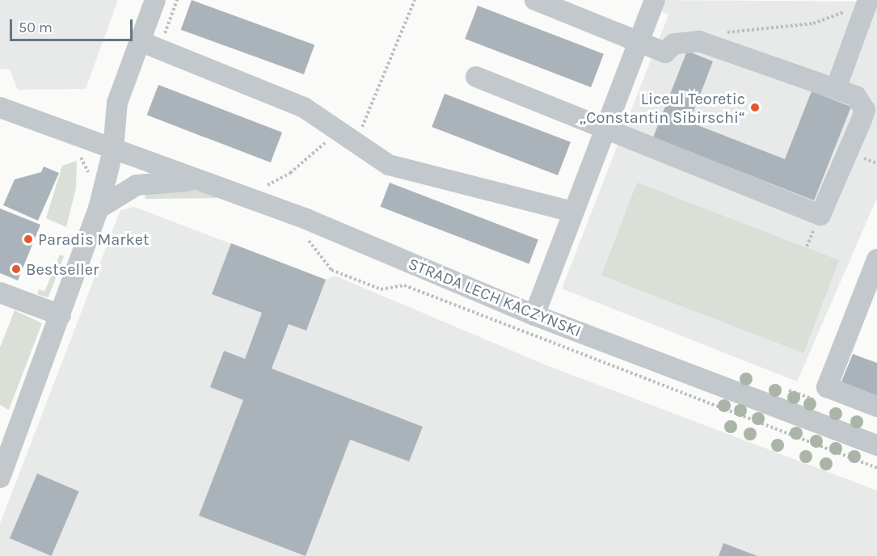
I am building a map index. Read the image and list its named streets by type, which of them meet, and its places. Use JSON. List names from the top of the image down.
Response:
{
  "streets": {
    "street": ["STRADA LECH KACZYNSKI"]
  },
  "places": ["Liceul Teoretic „Constantin Sibirschi“", "Paradis Market", "Bestseller"],
  "scale_bar": "50 m"
}
